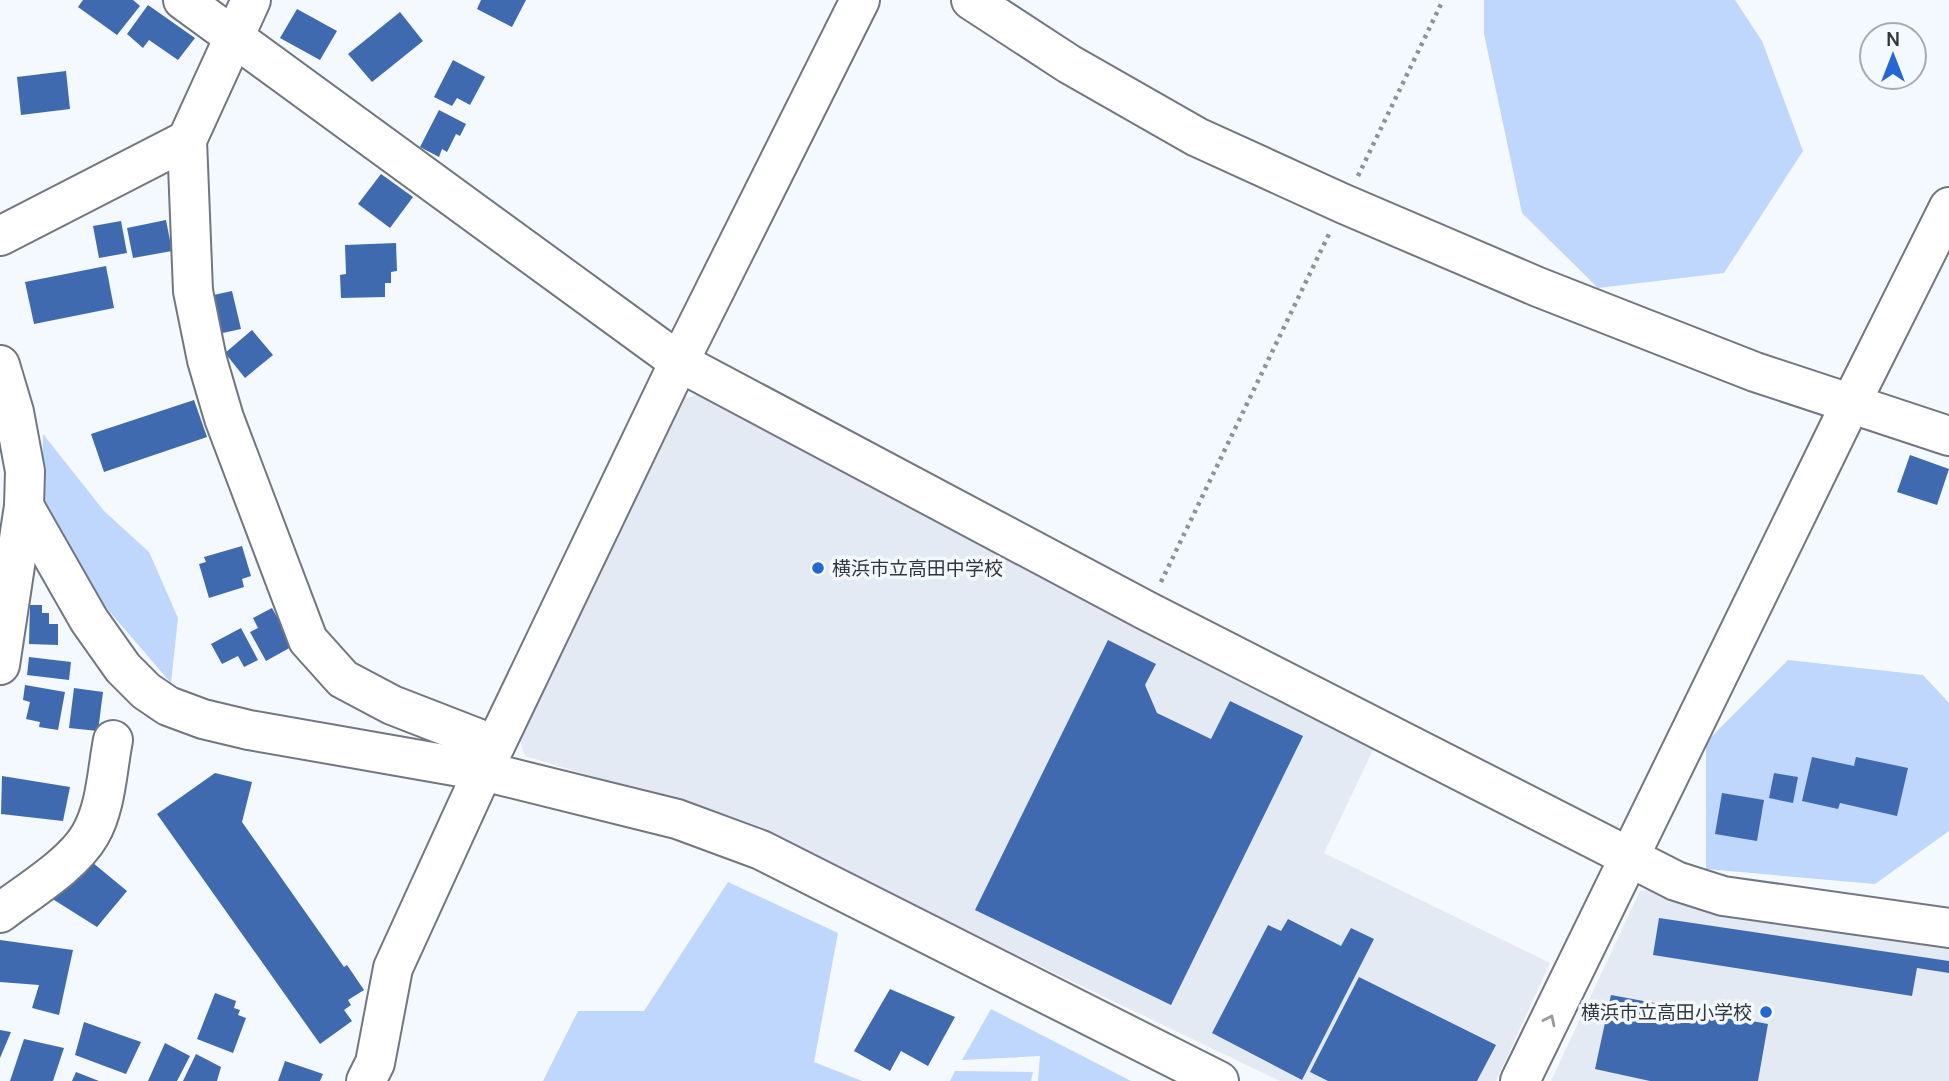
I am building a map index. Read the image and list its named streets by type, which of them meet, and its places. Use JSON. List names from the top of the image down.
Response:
{
  "places": ["横浜市立高田中学校", "横浜市立高田小学校"],
  "north": "top"
}
